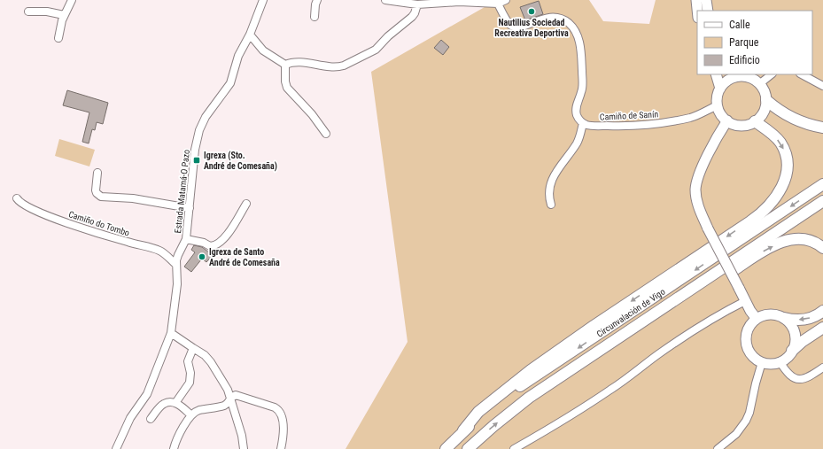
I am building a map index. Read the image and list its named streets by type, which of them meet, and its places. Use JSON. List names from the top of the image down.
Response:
{
  "streets": {
    "highway": ["Circunvalación de Vigo"],
    "street": ["Camiño de Sanín", "Estrada Matamá-O Pazo", "Camiño do Tombo"]
  },
  "crossings": [
    ["Estrada Matamá-O Pazo", "Camiño do Tombo"]
  ],
  "places": {
    "other": ["Nautilius Sociedad Recreativa Deportiva", "Igrexa de Santo André de Comesaña"],
    "transit": ["Igrexa (Sto. André de Comesaña)"]
  },
  "legend": ["Calle", "Parque", "Edificio"]
}
